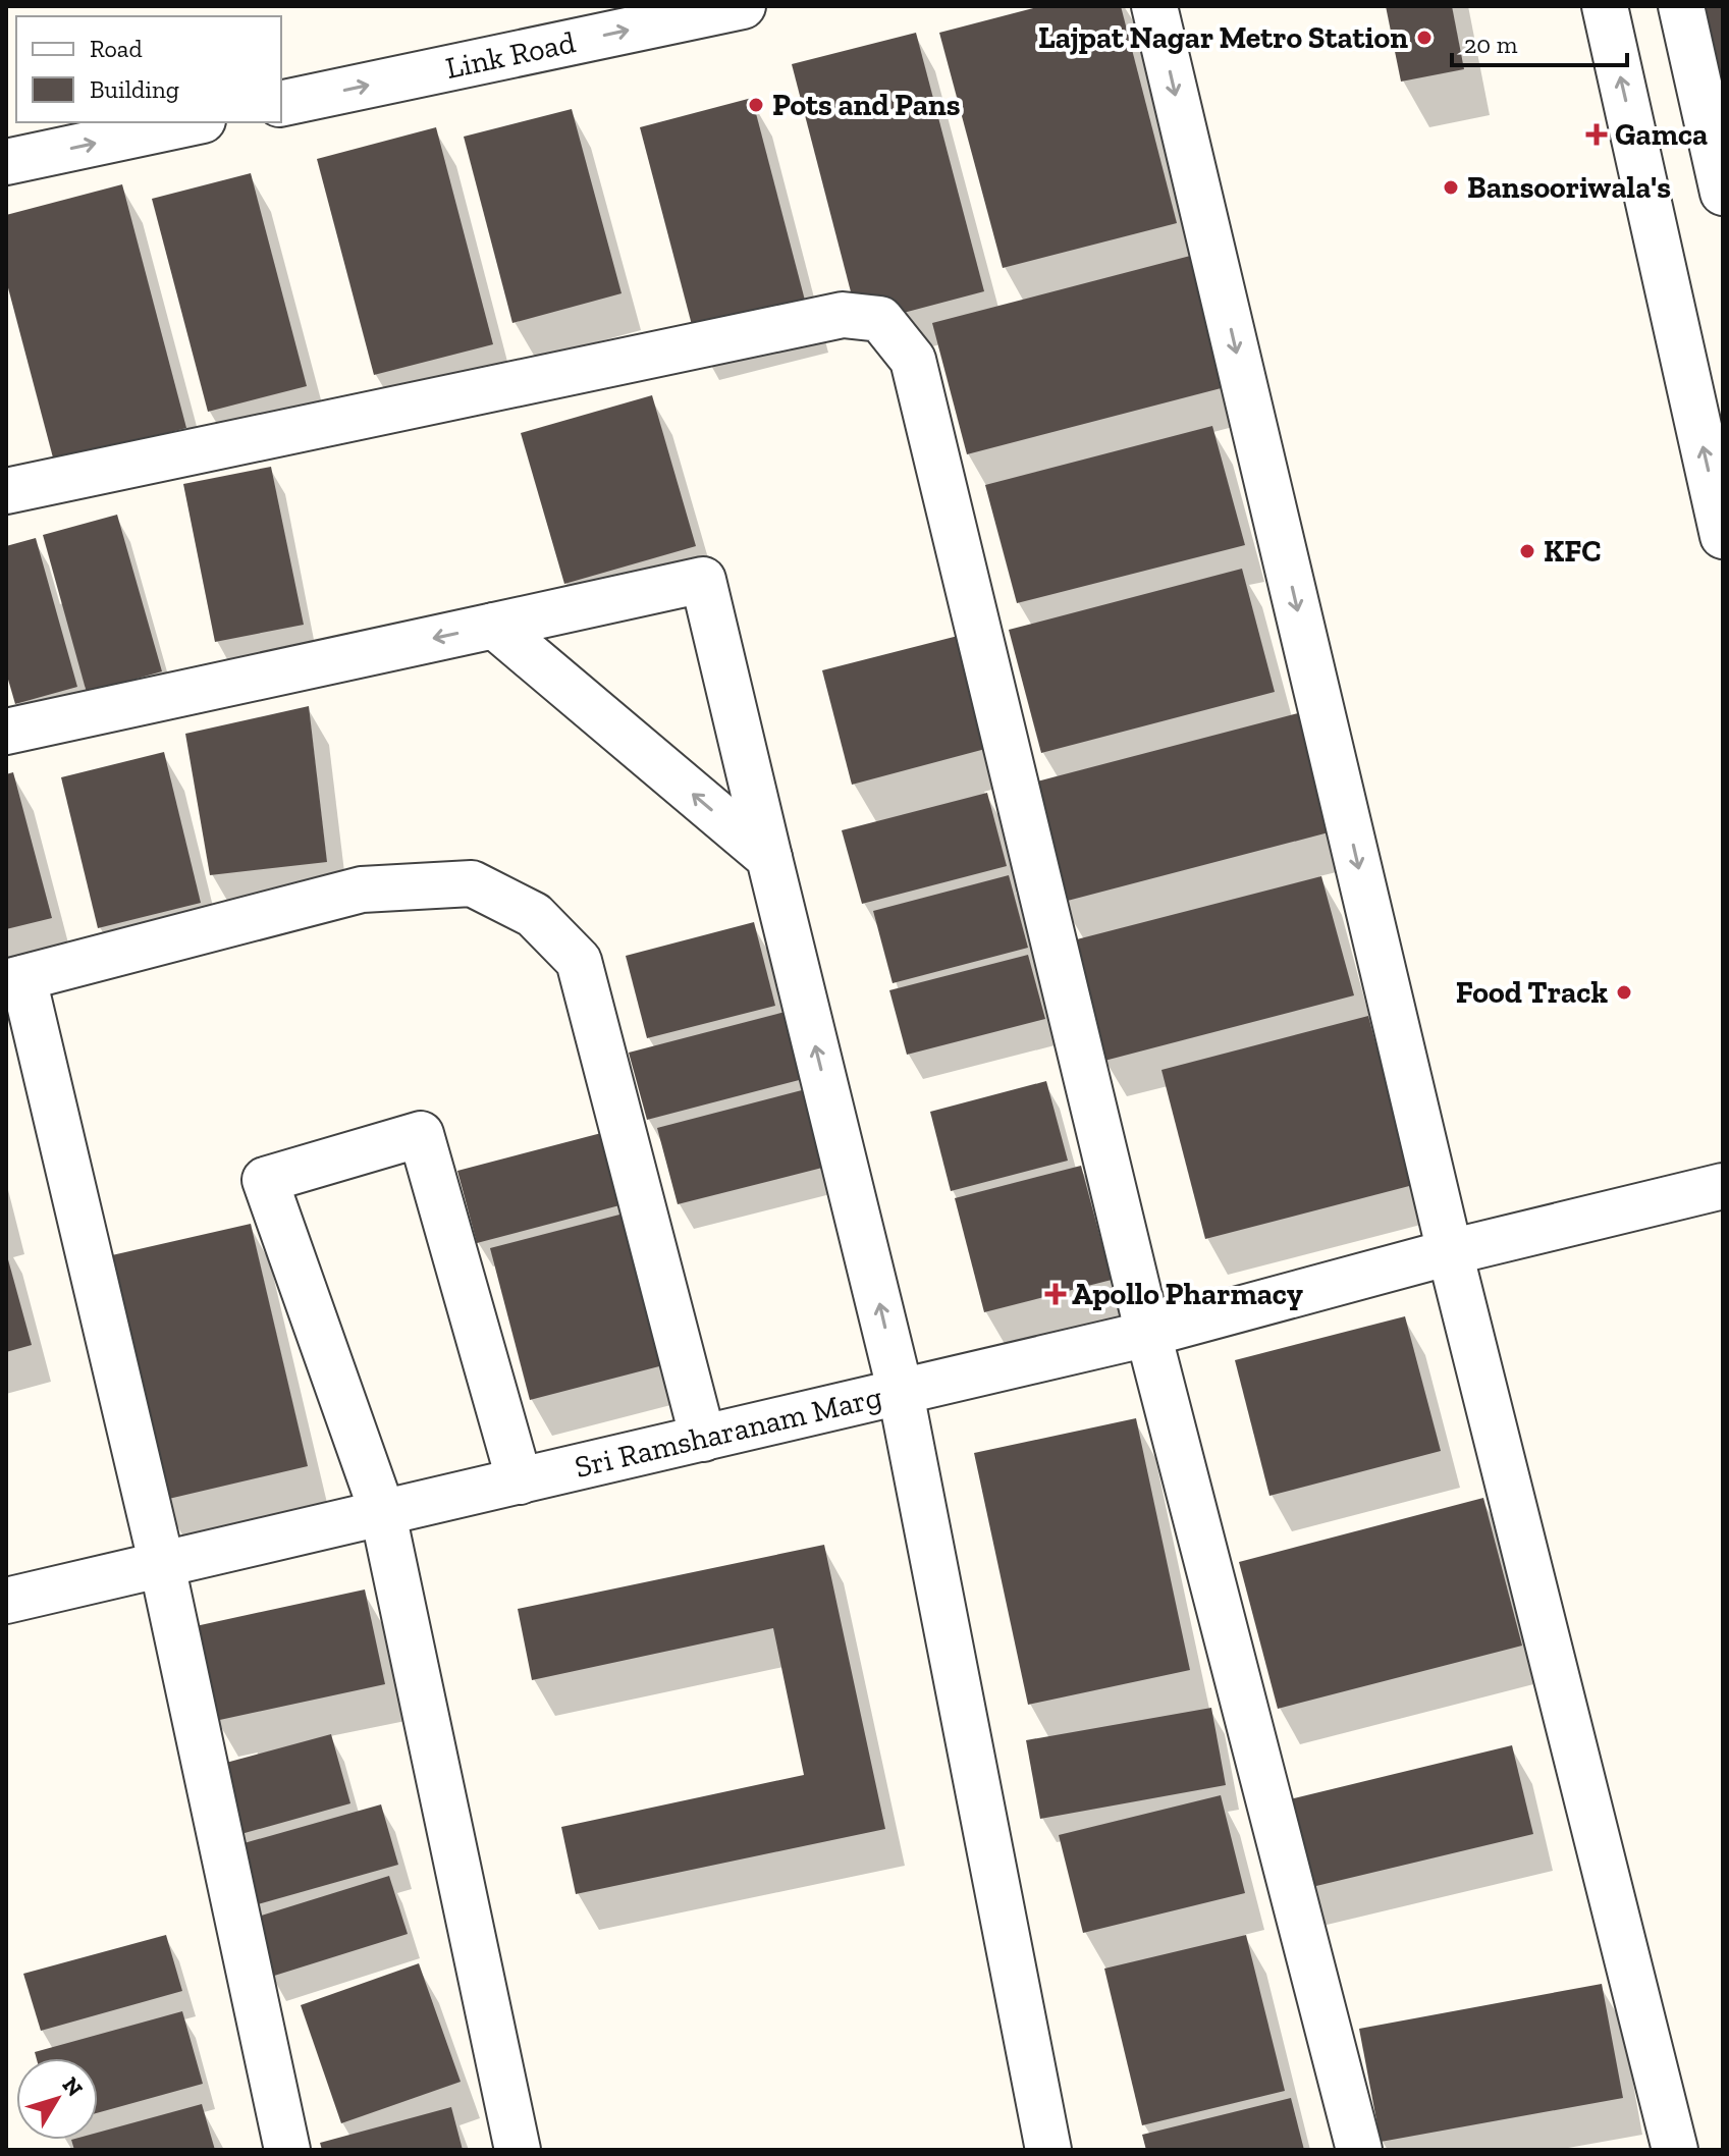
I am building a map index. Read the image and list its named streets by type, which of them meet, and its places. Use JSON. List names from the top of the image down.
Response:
{
  "streets": {
    "street": ["Link Road", "Sri Ramsharanam Marg"]
  },
  "one_way": ["Link Road"],
  "places": {
    "other": [
      "Lajpat Nagar Metro Station",
      "Pots and Pans",
      "Bansooriwala's",
      "KFC",
      "Food Track"
    ],
    "health": ["Gamca", "Apollo Pharmacy"]
  },
  "legend": ["Road", "Building"],
  "scale_bar": "20 m",
  "north": "top right"
}
